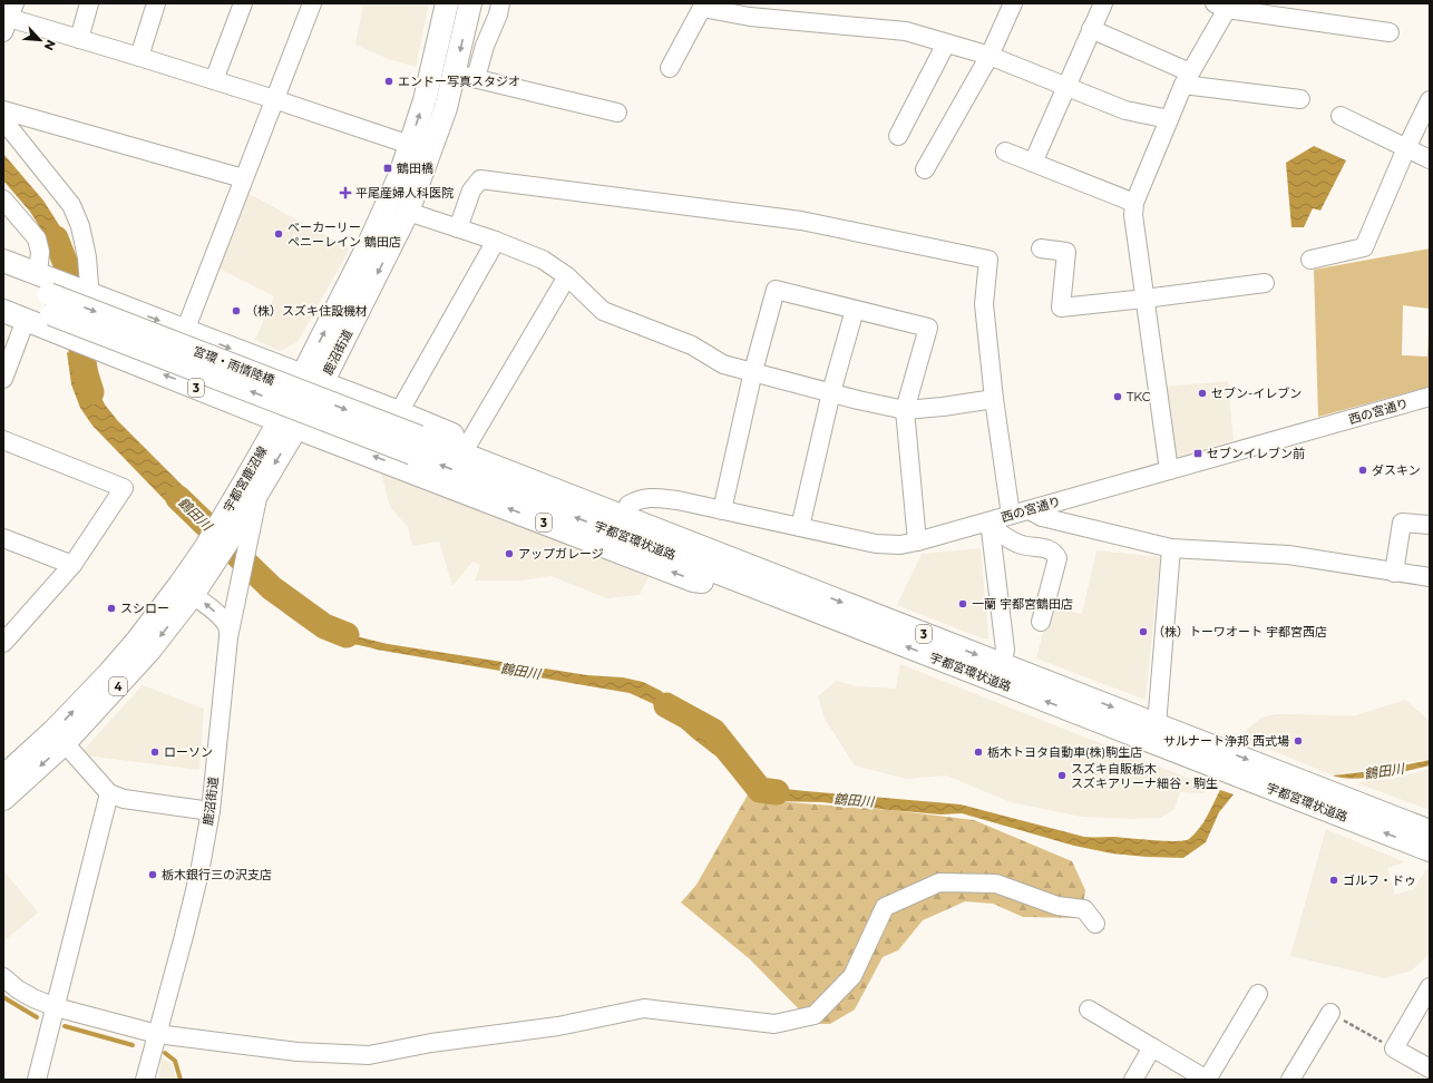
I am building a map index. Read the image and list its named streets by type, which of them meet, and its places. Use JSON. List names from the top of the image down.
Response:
{
  "streets": {
    "main road": [
      "鹿沼街道",
      "宮環・雨情陸橋",
      "3",
      "宇都宮鹿沼線",
      "宇都宮環状道路",
      "4"
    ],
    "street": ["西の宮通り"]
  },
  "crossings": [
    ["鹿沼街道", "3"],
    ["鹿沼街道", "宇都宮鹿沼線"],
    ["宮環・雨情陸橋", "3"],
    ["宮環・雨情陸橋", "宇都宮環状道路"],
    ["3", "西の宮通り"],
    ["3", "宇都宮鹿沼線"],
    ["3", "宇都宮環状道路"]
  ],
  "water": ["鶴田川"],
  "places": {
    "other": [
      "エンドー写真スタジオ",
      "ベーカーリー ペニーレイン 鶴田店",
      "（株）スズキ住設機材",
      "セブン-イレブン",
      "TKC",
      "ダスキン",
      "アップガレージ",
      "一蘭 宇都宮鶴田店",
      "スシロー",
      "（株）トーワオート 宇都宮西店",
      "サルナート浄邦 西式場",
      "ローソン",
      "栃木トヨタ自動車(株)駒生店",
      "スズキ自販栃木 スズキアリーナ細谷・駒生",
      "栃木銀行三の沢支店",
      "ゴルフ・ドゥ"
    ],
    "transit": ["鶴田橋", "セブンイレブン前"],
    "health": ["平尾産婦人科医院"]
  },
  "north": "bottom right"
}
